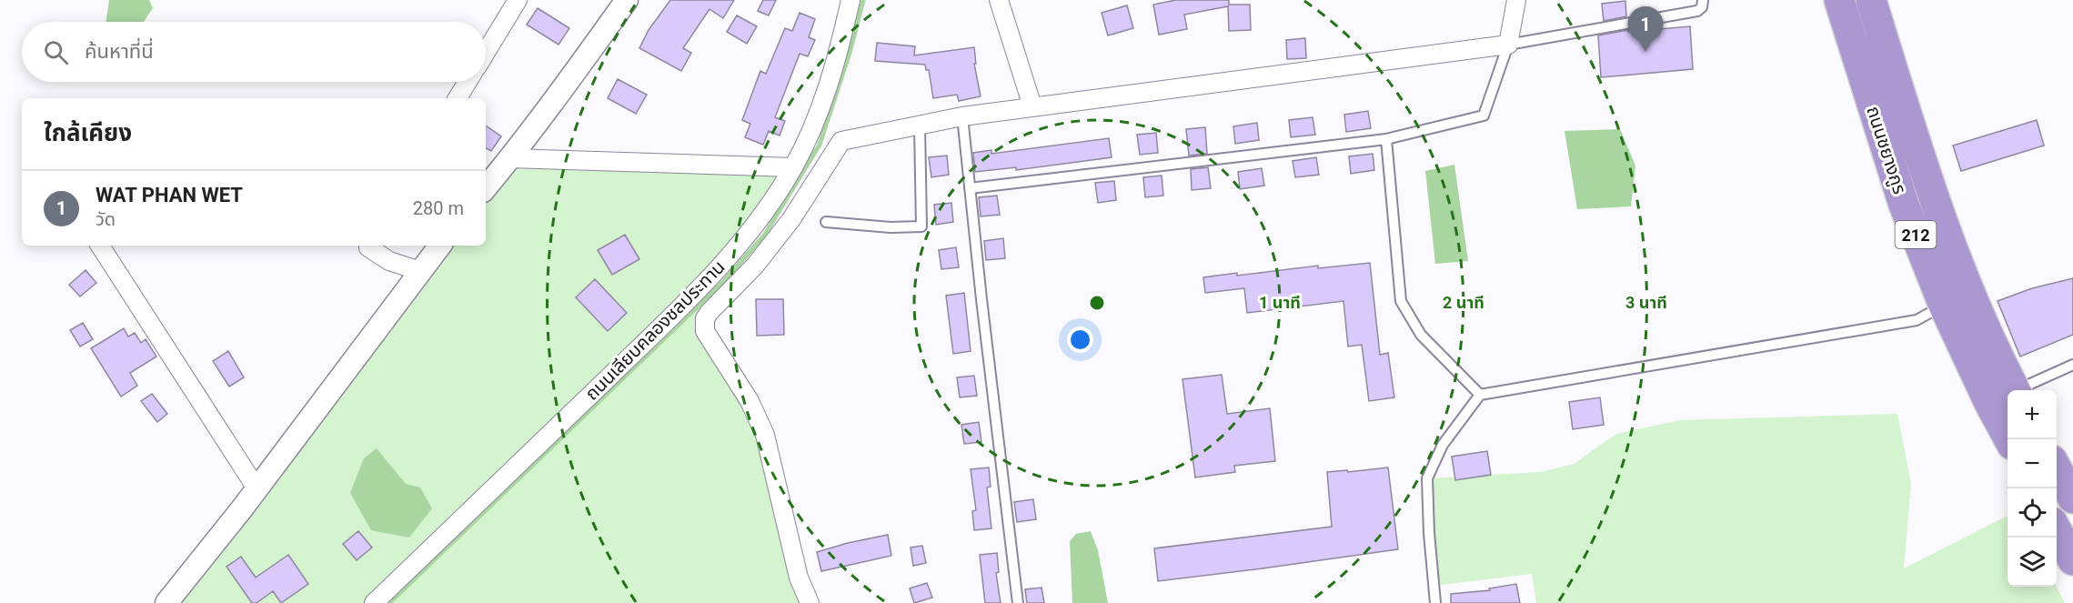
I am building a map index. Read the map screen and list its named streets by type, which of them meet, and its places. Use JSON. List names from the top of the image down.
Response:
{
  "streets": {
    "highway": ["ถนนชยางกูร", "212"],
    "street": ["ถนนเลียบคลองชลประทาน"]
  },
  "page": {
    "pins": "1",
    "search": "ค้นหาที่นี่",
    "heading": "ใกล้เคียง",
    "list": [
      {
        "mark": "1",
        "name": "WAT PHAN WET",
        "note": "วัด",
        "value": "280 m"
      }
    ],
    "map_buttons": ["+", "−"]
  },
  "rings": ["1 นาที", "2 นาที", "3 นาที"]
}
